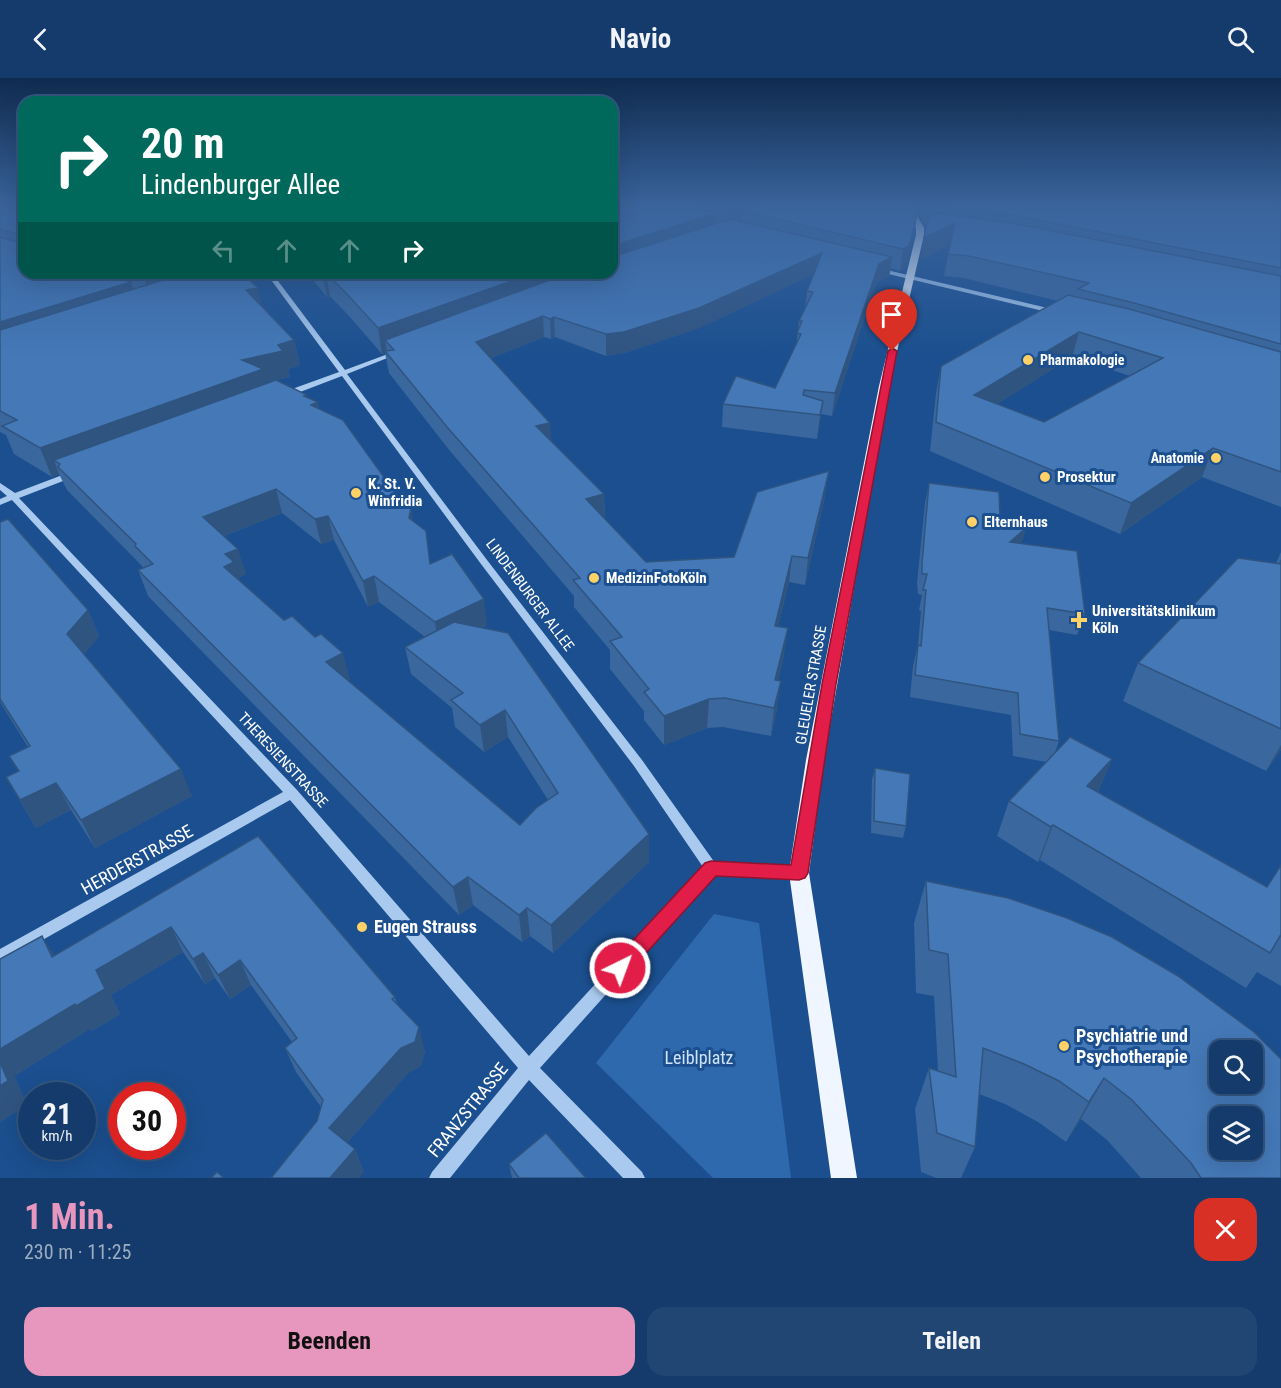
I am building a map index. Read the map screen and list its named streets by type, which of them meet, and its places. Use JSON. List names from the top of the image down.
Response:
{
  "streets": {
    "main road": ["GLEUELER STRASSE"],
    "street": [
      "LINDENBURGER ALLEE",
      "THERESIENSTRASSE",
      "HERDERSTRASSE",
      "FRANZSTRASSE"
    ]
  },
  "crossings": [
    ["THERESIENSTRASSE", "HERDERSTRASSE"],
    ["THERESIENSTRASSE", "FRANZSTRASSE"]
  ],
  "parks": ["Leiblplatz"],
  "places": {
    "other": [
      "Pharmakologie",
      "Anatomie",
      "Prosektur",
      "K. St. V. Winfridia",
      "Elternhaus",
      "MedizinFotoKöln",
      "Eugen Strauss",
      "Psychiatrie und Psychotherapie"
    ],
    "health": ["Universitätsklinikum Köln"]
  },
  "page": {
    "header": "Navio",
    "turn": ["20 m", "Lindenburger Allee"],
    "speed": "21 km/h",
    "limit": "30",
    "heading": ["1 Min.", "230 m · 11:25"],
    "buttons": ["Beenden", "Teilen"]
  }
}
